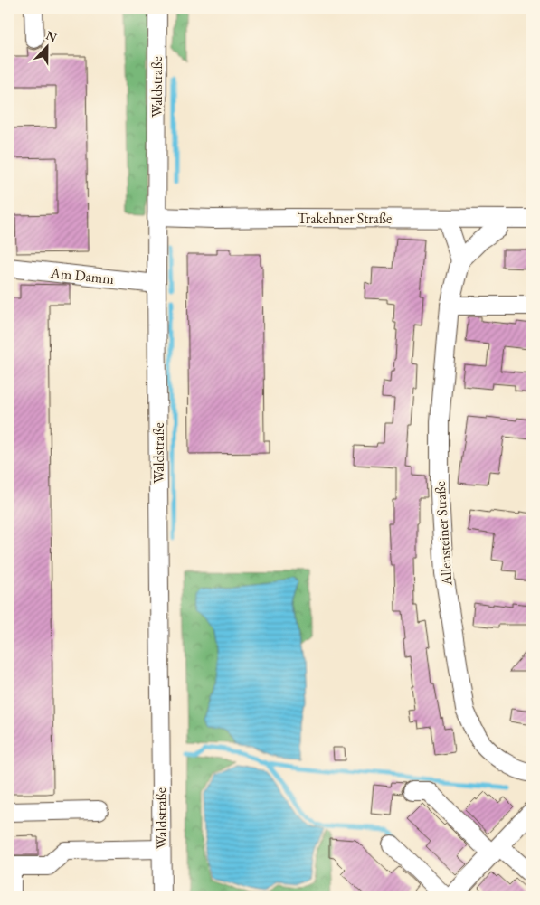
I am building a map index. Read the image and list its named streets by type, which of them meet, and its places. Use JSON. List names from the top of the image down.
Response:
{
  "streets": {
    "street": [
      "Waldstraße",
      "Trakehner Straße",
      "Am Damm",
      "Allensteiner Straße"
    ]
  },
  "crossings": [
    ["Waldstraße", "Trakehner Straße"],
    ["Waldstraße", "Am Damm"]
  ],
  "north": "top"
}
